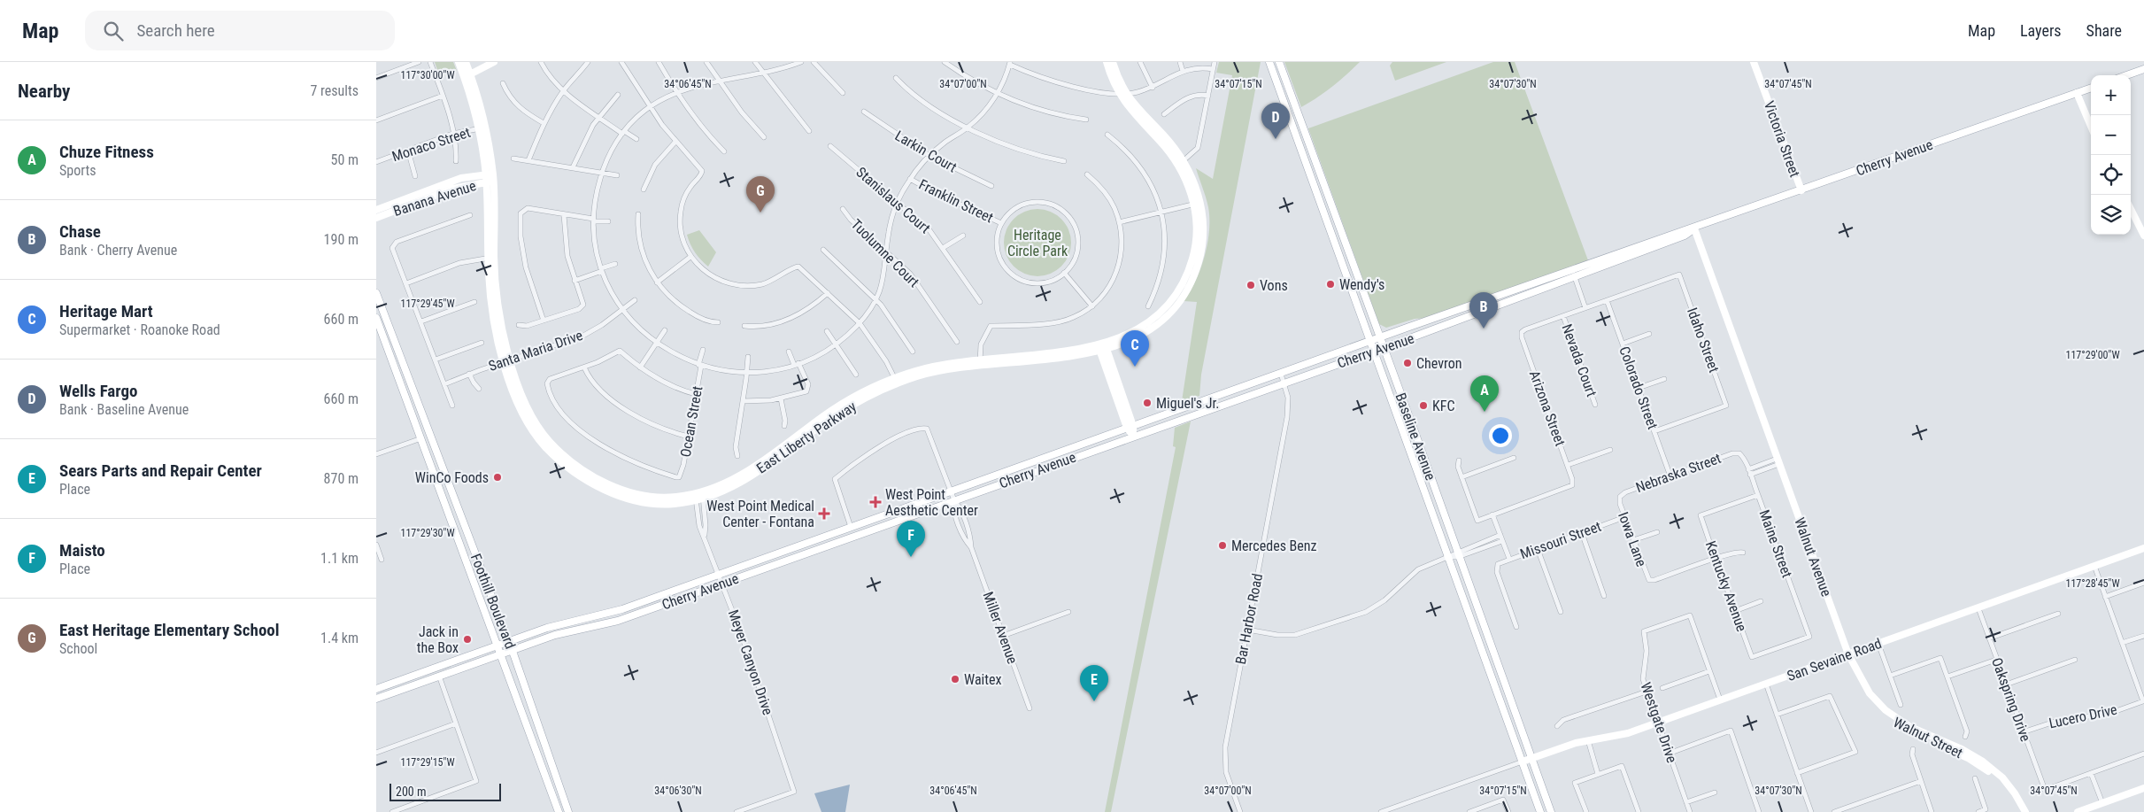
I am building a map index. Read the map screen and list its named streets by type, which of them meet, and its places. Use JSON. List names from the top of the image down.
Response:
{
  "streets": {
    "main road": [
      "Victoria Street",
      "Cherry Avenue",
      "Banana Avenue",
      "Baseline Avenue",
      "East Liberty Parkway",
      "Walnut Avenue",
      "Foothill Boulevard",
      "San Sevaine Road",
      "Walnut Street"
    ],
    "street": [
      "Monaco Street",
      "Larkin Court",
      "Stanislaus Court",
      "Franklin Street",
      "Tuolumne Court",
      "Idaho Street",
      "Santa Maria Drive",
      "Nevada Court",
      "Colorado Street",
      "Arizona Street",
      "Ocean Street",
      "Nebraska Street",
      "Iowa Lane",
      "Missouri Street",
      "Maine Street",
      "Kentucky Avenue",
      "Bar Harbor Road",
      "Miller Avenue",
      "Meyer Canyon Drive",
      "Oakspring Drive",
      "Lucero Drive",
      "Westgate Drive"
    ]
  },
  "crossings": [
    ["Victoria Street", "Cherry Avenue"],
    ["Monaco Street", "East Liberty Parkway"],
    ["Cherry Avenue", "Baseline Avenue"],
    ["Cherry Avenue", "Walnut Avenue"],
    ["Cherry Avenue", "Foothill Boulevard"],
    ["Cherry Avenue", "Bar Harbor Road"],
    ["Cherry Avenue", "Miller Avenue"],
    ["Cherry Avenue", "Meyer Canyon Drive"],
    ["Banana Avenue", "East Liberty Parkway"],
    ["Idaho Street", "Colorado Street"],
    ["Santa Maria Drive", "East Liberty Parkway"],
    ["Nevada Court", "Arizona Street"],
    ["Colorado Street", "Nebraska Street"],
    ["Baseline Avenue", "San Sevaine Road"],
    ["East Liberty Parkway", "Meyer Canyon Drive"],
    ["Nebraska Street", "Iowa Lane"],
    ["Nebraska Street", "Maine Street"],
    ["Iowa Lane", "Missouri Street"],
    ["Iowa Lane", "Kentucky Avenue"],
    ["Maine Street", "Kentucky Avenue"],
    ["Walnut Avenue", "San Sevaine Road"],
    ["Walnut Avenue", "Walnut Street"],
    ["San Sevaine Road", "Oakspring Drive"],
    ["San Sevaine Road", "Westgate Drive"],
    ["San Sevaine Road", "Walnut Street"],
    ["Oakspring Drive", "Lucero Drive"]
  ],
  "parks": ["Heritage Circle Park"],
  "places": {
    "other": [
      "Wendy's",
      "Vons",
      "Chevron",
      "Miguel's Jr.",
      "KFC",
      "WinCo Foods",
      "Mercedes Benz",
      "Jack in the Box",
      "Waitex"
    ],
    "health": ["West Point Aesthetic Center", "West Point Medical Center - Fontana"]
  },
  "scale_bar": "200 m",
  "page": {
    "header": "Map",
    "search": "Search here",
    "nav": ["Map", "Layers", "Share"],
    "heading": ["Nearby", "7 results"],
    "map_buttons": ["+", "−"],
    "pins": [
      "D",
      "G",
      "B",
      "C",
      "A",
      "F",
      "E"
    ],
    "list": [
      {
        "mark": "A",
        "name": "Chuze Fitness",
        "note": "Sports",
        "value": "50 m"
      },
      {
        "mark": "B",
        "name": "Chase",
        "note": "Bank · Cherry Avenue",
        "value": "190 m"
      },
      {
        "mark": "C",
        "name": "Heritage Mart",
        "note": "Supermarket · Roanoke Road",
        "value": "660 m"
      },
      {
        "mark": "D",
        "name": "Wells Fargo",
        "note": "Bank · Baseline Avenue",
        "value": "660 m"
      },
      {
        "mark": "E",
        "name": "Sears Parts and Repair Center",
        "note": "Place",
        "value": "870 m"
      },
      {
        "mark": "F",
        "name": "Maisto",
        "note": "Place",
        "value": "1.1 km"
      },
      {
        "mark": "G",
        "name": "East Heritage Elementary School",
        "note": "School",
        "value": "1.4 km"
      }
    ],
    "scale": "200 m"
  },
  "coordinates": [
    "117°30'00\"W",
    "34°06'45\"N",
    "34°07'00\"N",
    "34°07'15\"N",
    "34°07'30\"N",
    "34°07'45\"N",
    "117°29'45\"W",
    "117°29'00\"W",
    "117°29'30\"W",
    "117°28'45\"W",
    "117°29'15\"W",
    "34°06'30\"N"
  ]
}
